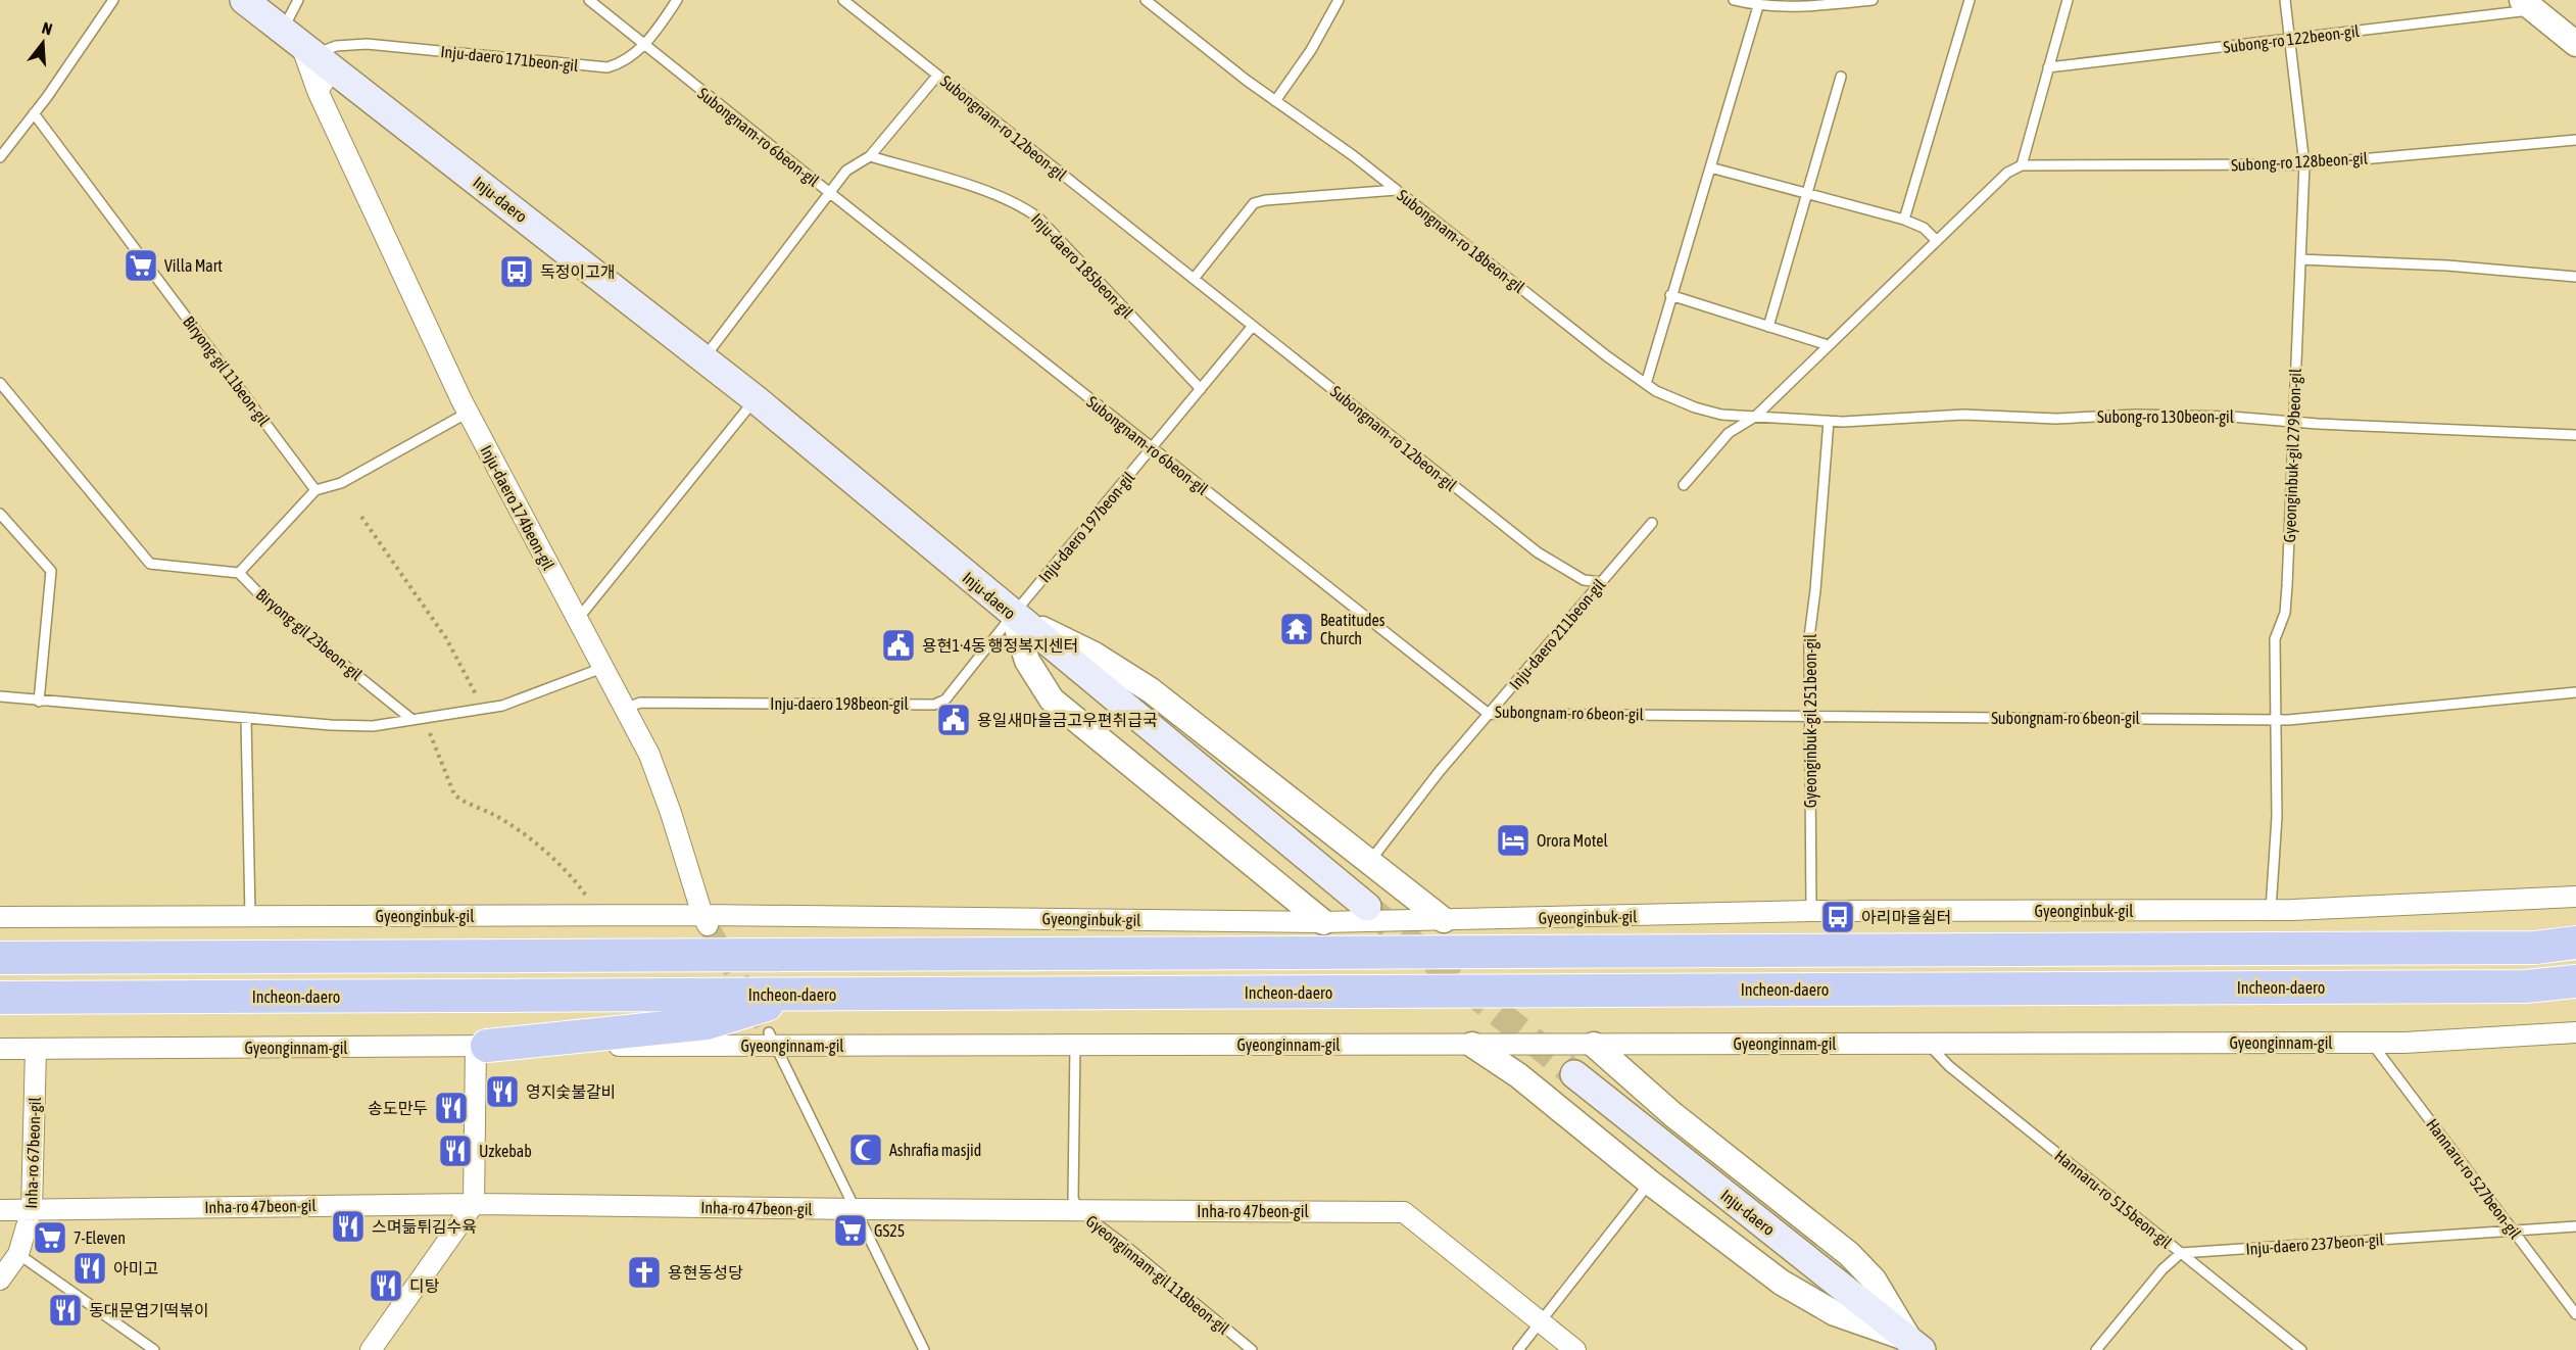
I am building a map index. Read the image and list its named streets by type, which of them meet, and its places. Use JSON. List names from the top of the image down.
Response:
{
  "streets": {
    "highway": ["Incheon-daero"],
    "main road": ["Inju-daero"],
    "street": [
      "Inju-daero 174beon-gil",
      "Gyeonginbuk-gil",
      "Gyeonginnam-gil",
      "Inha-ro 67beon-gil",
      "Inha-ro 47beon-gil"
    ],
    "lane": [
      "Subong-ro 122beon-gil",
      "Inju-daero 171beon-gil",
      "Subongnam-ro 12beon-gil",
      "Subongnam-ro 6beon-gil",
      "Subong-ro 128beon-gil",
      "Subongnam-ro 18beon-gil",
      "Inju-daero 185beon-gil",
      "Biryong-gil 11beon-gil",
      "Subong-ro 130beon-gil",
      "Gyeonginbuk-gil 279beon-gil",
      "Inju-daero 197beon-gil",
      "Biryong-gil 23beon-gil",
      "Inju-daero 211beon-gil",
      "Inju-daero 198beon-gil",
      "Gyeonginbuk-gil 251beon-gil",
      "Hannaru-ro 527beon-gil",
      "Hannaru-ro 515beon-gil",
      "Inju-daero 237beon-gil",
      "Gyeonginnam-gil 118beon-gil"
    ]
  },
  "crossings": [
    ["Subong-ro 122beon-gil", "Gyeonginbuk-gil 279beon-gil"],
    ["Inju-daero 171beon-gil", "Subongnam-ro 6beon-gil"],
    ["Inju-daero 171beon-gil", "Inju-daero"],
    ["Inju-daero 171beon-gil", "Inju-daero 174beon-gil"],
    ["Subongnam-ro 12beon-gil", "Inju-daero 197beon-gil"],
    ["Subongnam-ro 12beon-gil", "Inju-daero 211beon-gil"],
    ["Subongnam-ro 6beon-gil", "Gyeonginbuk-gil 279beon-gil"],
    ["Subongnam-ro 6beon-gil", "Inju-daero 197beon-gil"],
    ["Subongnam-ro 6beon-gil", "Inju-daero 211beon-gil"],
    ["Subongnam-ro 6beon-gil", "Gyeonginbuk-gil 251beon-gil"],
    ["Subong-ro 128beon-gil", "Gyeonginbuk-gil 279beon-gil"],
    ["Inju-daero", "Inju-daero 174beon-gil"],
    ["Inju-daero", "Inju-daero 197beon-gil"],
    ["Inju-daero", "Inju-daero 198beon-gil"],
    ["Subongnam-ro 18beon-gil", "Subong-ro 130beon-gil"],
    ["Inju-daero 185beon-gil", "Inju-daero 197beon-gil"],
    ["Subong-ro 130beon-gil", "Gyeonginbuk-gil 279beon-gil"],
    ["Subong-ro 130beon-gil", "Gyeonginbuk-gil 251beon-gil"],
    ["Gyeonginbuk-gil 279beon-gil", "Gyeonginbuk-gil"],
    ["Inju-daero 174beon-gil", "Inju-daero 198beon-gil"],
    ["Inju-daero 174beon-gil", "Gyeonginbuk-gil"],
    ["Inju-daero 197beon-gil", "Inju-daero 198beon-gil"],
    ["Gyeonginbuk-gil 251beon-gil", "Gyeonginbuk-gil"],
    ["Gyeonginnam-gil", "Inha-ro 67beon-gil"],
    ["Gyeonginnam-gil", "Hannaru-ro 527beon-gil"],
    ["Gyeonginnam-gil", "Hannaru-ro 515beon-gil"],
    ["Gyeonginnam-gil", "Gyeonginnam-gil 118beon-gil"],
    ["Inha-ro 67beon-gil", "Inha-ro 47beon-gil"],
    ["Hannaru-ro 527beon-gil", "Inju-daero 237beon-gil"],
    ["Hannaru-ro 515beon-gil", "Inju-daero 237beon-gil"],
    ["Inha-ro 47beon-gil", "Gyeonginnam-gil 118beon-gil"]
  ],
  "places": {
    "supermarket": ["Villa Mart", "GS25", "7-Eleven"],
    "bus stop": ["독정이고개", "아리마을쉼터"],
    "temple": ["Beatitudes Church"],
    "public building": ["용현1·4동 행정복지센터", "용일새마을금고우편취급국"],
    "hotel": ["Orora Motel"],
    "restaurant": [
      "영지숯불갈비",
      "송도만두",
      "Uzkebab",
      "스며듦튀김수육",
      "아미고",
      "디탕",
      "동대문엽기떡볶이"
    ],
    "mosque": ["Ashrafia masjid"],
    "church": ["용현동성당"]
  },
  "north": "top"
}
